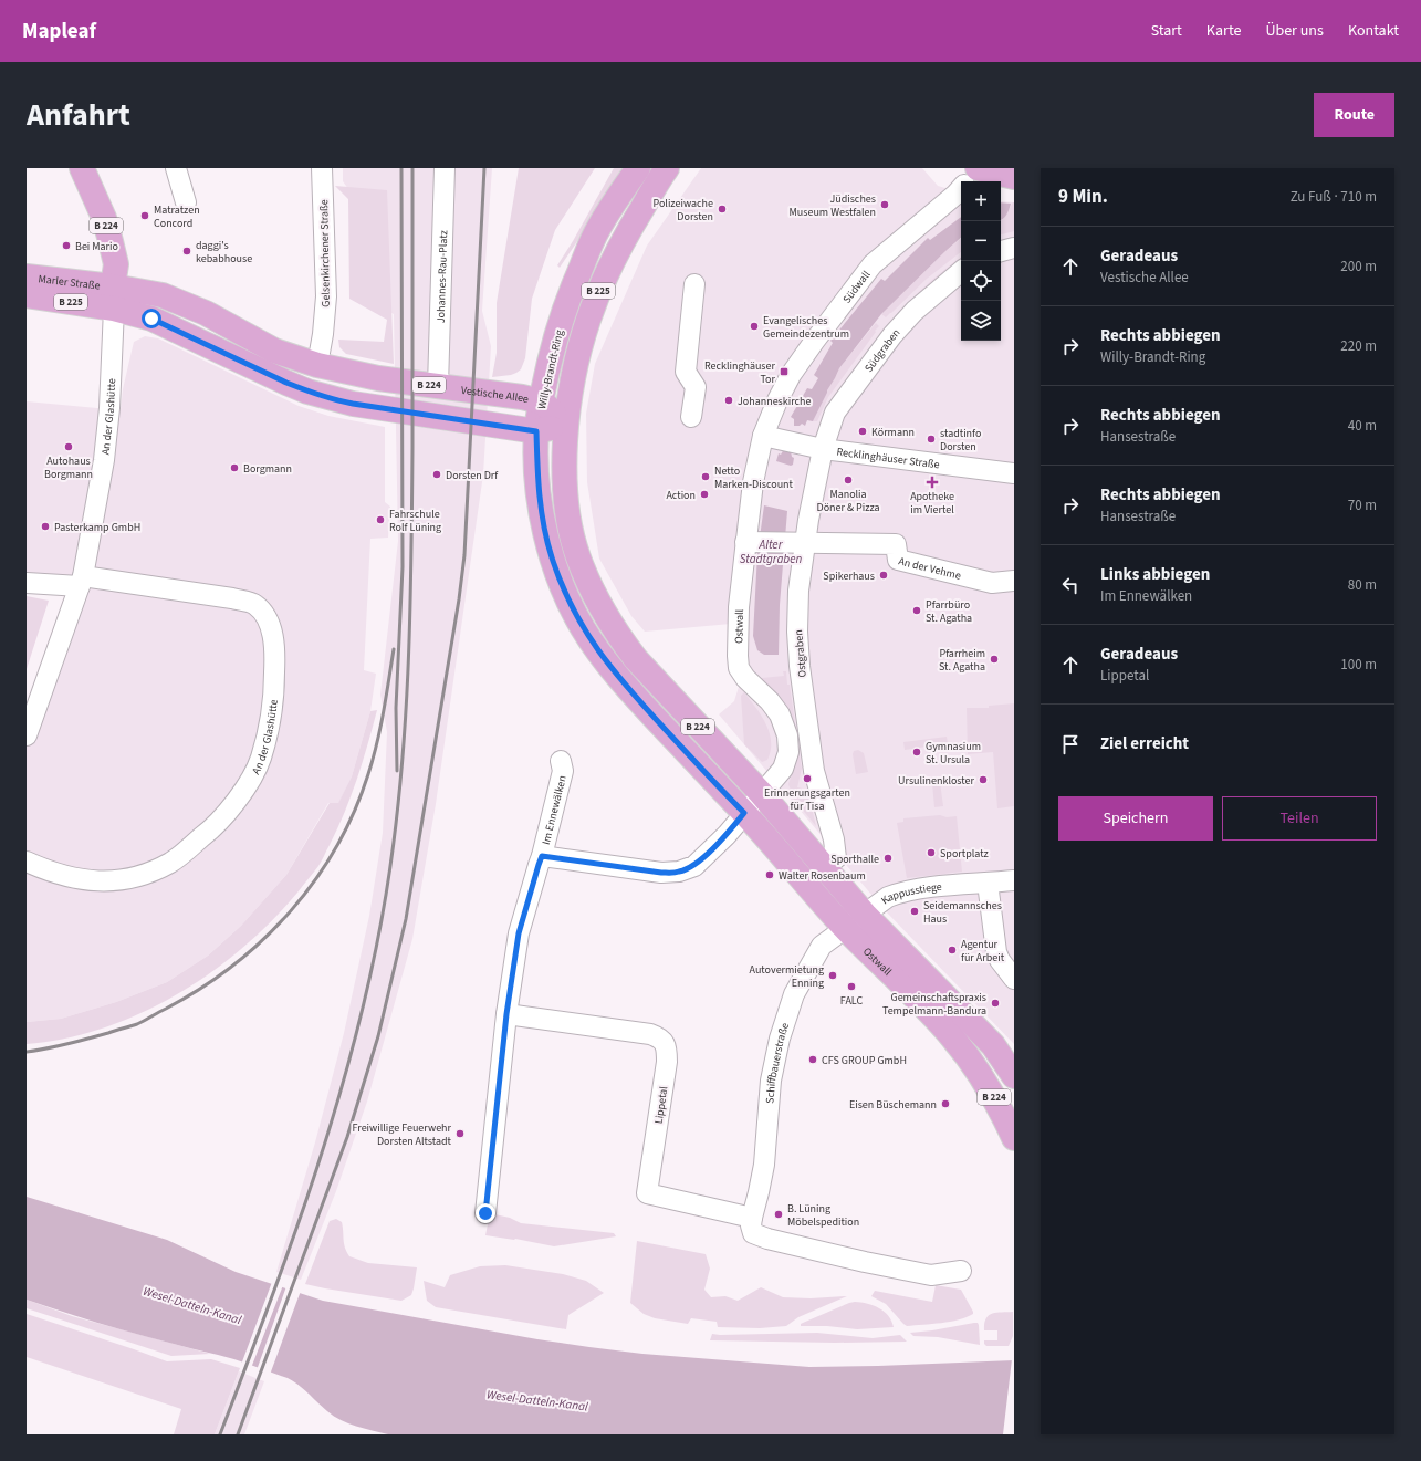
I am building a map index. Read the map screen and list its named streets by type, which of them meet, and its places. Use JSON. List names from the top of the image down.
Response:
{
  "streets": {
    "main road": [
      "B 224",
      "Marler Straße",
      "Südwall",
      "B 225",
      "Willy-Brandt-Ring",
      "Vestische Allee",
      "Ostwall"
    ],
    "street": [
      "Gelsenkirchener Straße",
      "Johannes-Rau-Platz",
      "Südgraben",
      "An der Glashütte",
      "Recklinghäuser Straße",
      "An der Vehme",
      "Ostgraben",
      "Im Ennewälken",
      "Kappusstiege",
      "Schiffbauerstraße",
      "Lippetal"
    ]
  },
  "crossings": [
    ["B 224", "Marler Straße"],
    ["B 224", "B 225"],
    ["B 224", "Vestische Allee"],
    ["B 224", "An der Glashütte"],
    ["B 224", "Ostwall"],
    ["Gelsenkirchener Straße", "Vestische Allee"],
    ["Johannes-Rau-Platz", "Vestische Allee"],
    ["Marler Straße", "Vestische Allee"],
    ["Marler Straße", "An der Glashütte"],
    ["Südwall", "Recklinghäuser Straße"],
    ["Südwall", "Ostwall"],
    ["B 225", "Vestische Allee"],
    ["Südgraben", "Recklinghäuser Straße"],
    ["Südgraben", "Ostgraben"],
    ["Willy-Brandt-Ring", "Vestische Allee"],
    ["Willy-Brandt-Ring", "Ostwall"],
    ["Vestische Allee", "An der Glashütte"],
    ["Recklinghäuser Straße", "Ostwall"],
    ["Recklinghäuser Straße", "Ostgraben"],
    ["An der Vehme", "Ostgraben"],
    ["Ostwall", "Kappusstiege"],
    ["Ostwall", "Schiffbauerstraße"],
    ["Im Ennewälken", "Lippetal"],
    ["Kappusstiege", "Schiffbauerstraße"],
    ["Schiffbauerstraße", "Lippetal"]
  ],
  "water": ["Alter Stadtgraben", "Wesel-Datteln-Kanal"],
  "places": {
    "other": [
      "Jüdisches Museum Westfalen",
      "Polizeiwache Dorsten",
      "Matratzen Concord",
      "Bei Mario",
      "daggi's kebabhouse",
      "Evangelisches Gemeindezentrum",
      "Johanneskirche",
      "Körmann",
      "stadtinfo Dorsten",
      "Autohaus Borgmann",
      "Borgmann",
      "Dorsten Drf",
      "Netto Marken-Discount",
      "Manolia Döner & Pizza",
      "Action",
      "Fahrschule Rolf Lüning",
      "Pasterkamp GmbH",
      "Spikerhaus",
      "Pfarrbüro St. Agatha",
      "Pfarrheim St. Agatha",
      "Gymnasium St. Ursula",
      "Erinnerungsgarten für Tisa",
      "Ursulinenkloster",
      "Sportplatz",
      "Sporthalle",
      "Walter Rosenbaum",
      "Seidemannsches Haus",
      "Agentur für Arbeit",
      "Autovermietung Enning",
      "FALC",
      "Gemeinschaftspraxis Tempelmann-Bandura",
      "CFS GROUP GmbH",
      "Eisen Büschemann",
      "Freiwillige Feuerwehr Dorsten Altstadt",
      "B. Lüning Möbelspedition"
    ],
    "transit": ["Recklinghäuser Tor"],
    "health": ["Apotheke im Viertel"]
  },
  "page": {
    "header": "Mapleaf",
    "nav": [
      "Start",
      "Karte",
      "Über uns",
      "Kontakt"
    ],
    "title": "Anfahrt",
    "buttons": [
      "Route",
      ["Speichern", "Teilen"]
    ],
    "heading": ["9 Min.", "Zu Fuß · 710 m"],
    "map_buttons": ["+", "−"],
    "list": [
      ["Geradeaus", "Vestische Allee", "200 m"],
      ["Rechts abbiegen", "Willy-Brandt-Ring", "220 m"],
      ["Rechts abbiegen", "Hansestraße", "40 m"],
      ["Rechts abbiegen", "Hansestraße", "70 m"],
      ["Links abbiegen", "Im Ennewälken", "80 m"],
      ["Geradeaus", "Lippetal", "100 m"],
      "Ziel erreicht"
    ]
  }
}
